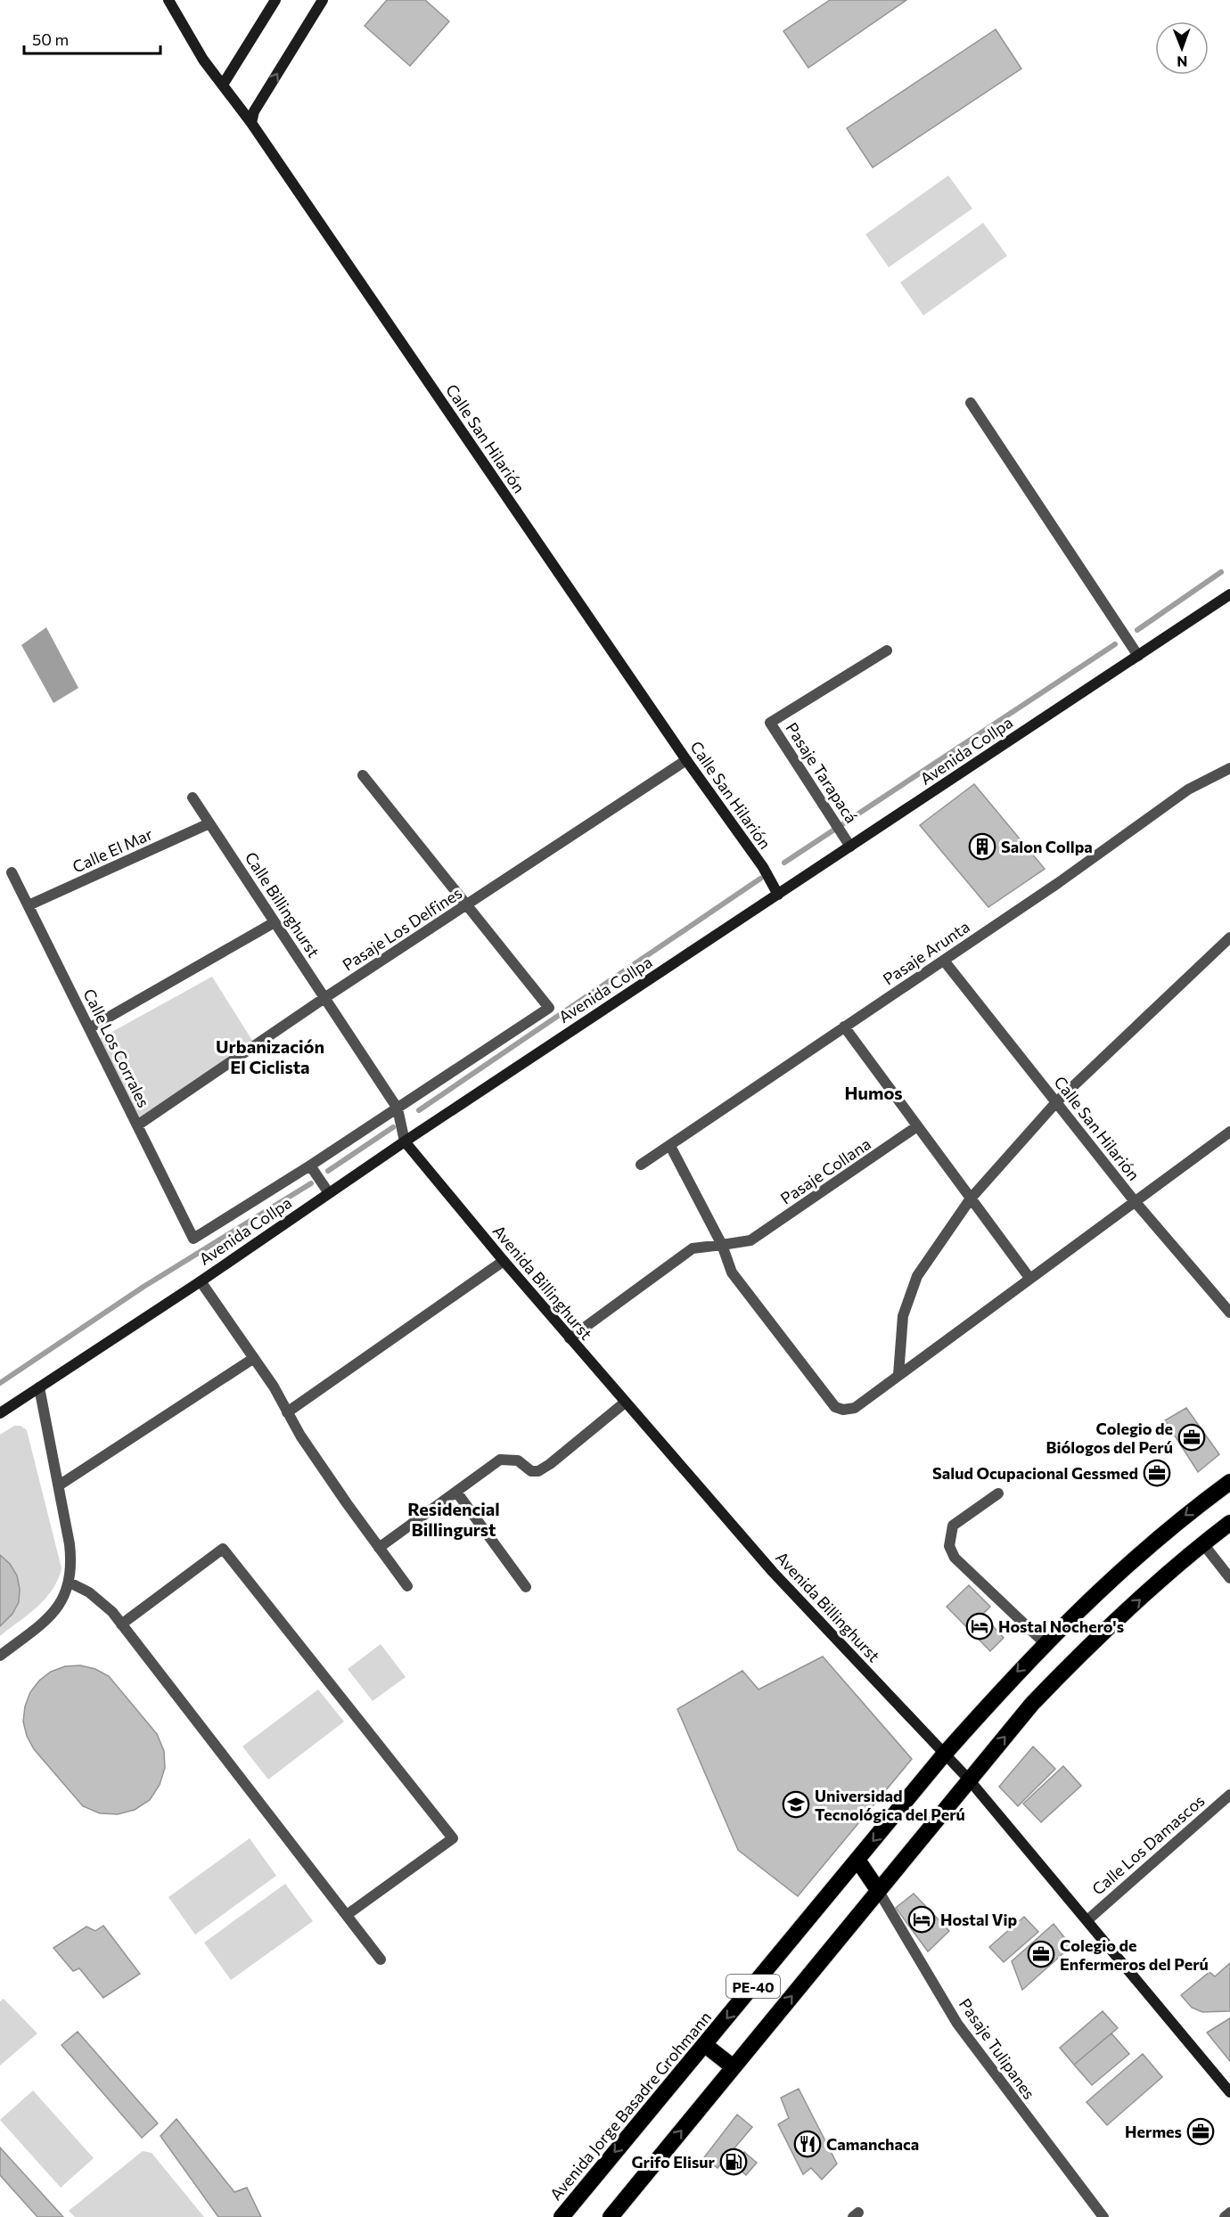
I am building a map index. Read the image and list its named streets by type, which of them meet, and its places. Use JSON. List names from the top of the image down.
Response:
{
  "streets": {
    "highway": ["PE-40", "Avenida Jorge Basadre Grohmann"],
    "street": [
      "Calle San Hilarión",
      "Avenida Collpa",
      "Pasaje Tarapacá",
      "Calle El Mar",
      "Calle Billinghurst",
      "Pasaje Los Delfines",
      "Pasaje Arunta",
      "Calle Los Corrales",
      "Pasaje Collana",
      "Avenida Billinghurst",
      "Calle Los Damascos",
      "Pasaje Tulipanes"
    ]
  },
  "crossings": [
    ["Calle San Hilarión", "Avenida Collpa"],
    ["Calle San Hilarión", "Pasaje Los Delfines"],
    ["Calle San Hilarión", "Pasaje Arunta"],
    ["Avenida Collpa", "Pasaje Tarapacá"],
    ["Avenida Collpa", "Calle Billinghurst"],
    ["Avenida Collpa", "Avenida Billinghurst"],
    ["Calle El Mar", "Calle Billinghurst"],
    ["Calle El Mar", "Calle Los Corrales"],
    ["Calle Billinghurst", "Pasaje Los Delfines"],
    ["Calle Billinghurst", "Avenida Billinghurst"],
    ["Pasaje Los Delfines", "Calle Los Corrales"],
    ["Avenida Billinghurst", "Calle Los Damascos"],
    ["Avenida Billinghurst", "PE-40"],
    ["Avenida Billinghurst", "Avenida Jorge Basadre Grohmann"],
    ["PE-40", "Pasaje Tulipanes"]
  ],
  "districts": ["Urbanización El Ciclista", "Humos", "Residencial Billingurst"],
  "places": {
    "building": ["Salon Collpa"],
    "office": [
      "Colegio de Biólogos del Perú",
      "Salud Ocupacional Gessmed",
      "Colegio de Enfermeros del Perú",
      "Hermes"
    ],
    "hotel": ["Hostal Nochero's", "Hostal Vip"],
    "school or university": ["Universidad Tecnológica del Perú"],
    "restaurant": ["Camanchaca"],
    "fuel station": ["Grifo Elisur"]
  },
  "scale_bar": "50 m",
  "north": "bottom"
}
